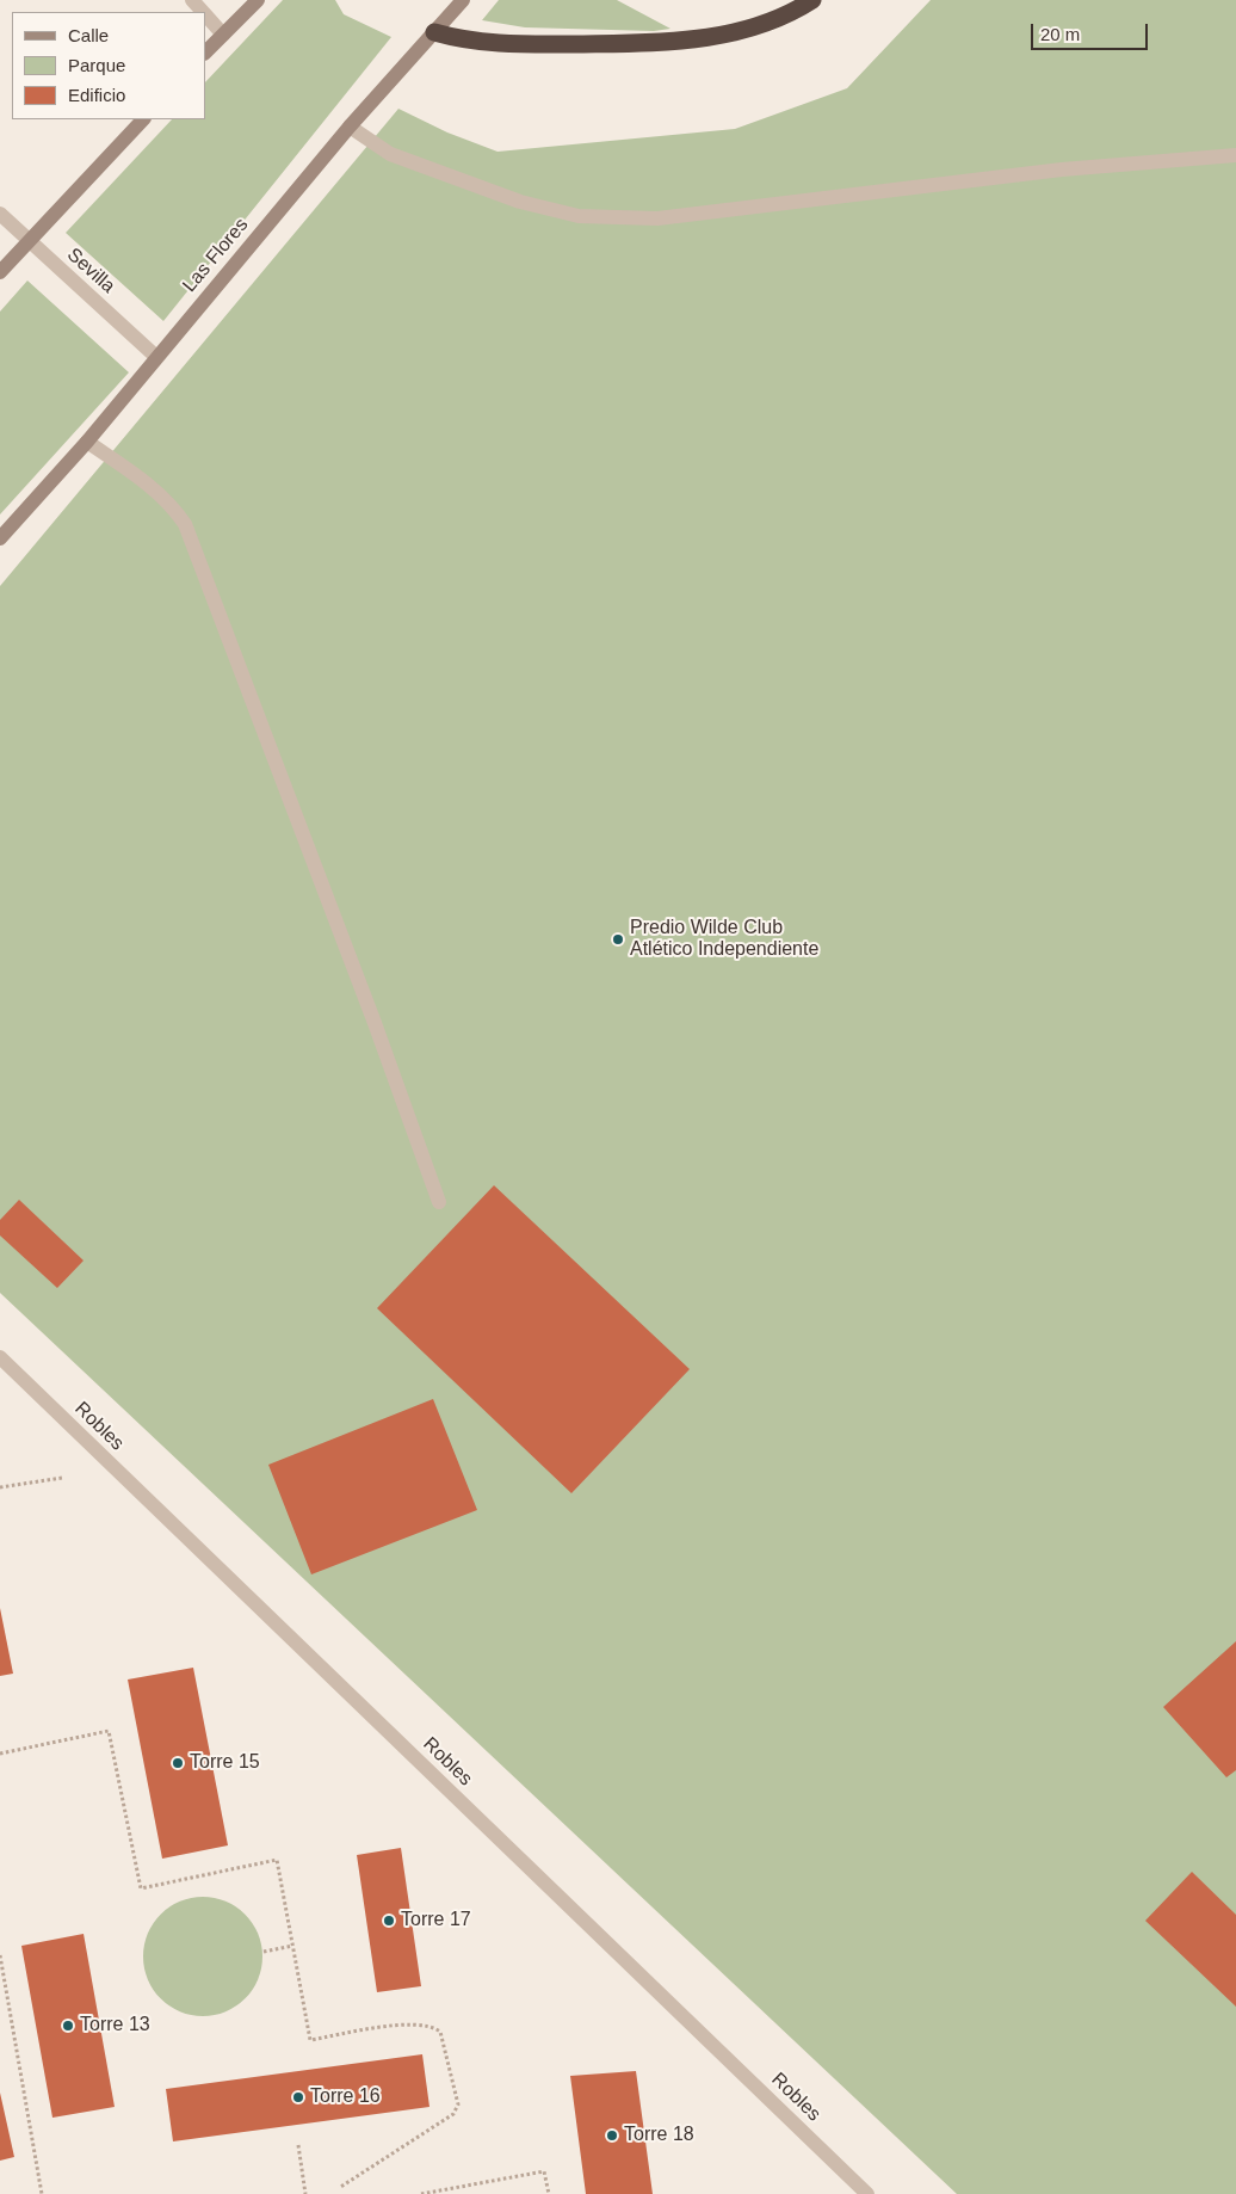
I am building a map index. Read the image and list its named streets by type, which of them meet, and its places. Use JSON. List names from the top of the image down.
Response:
{
  "streets": {
    "street": ["Las Flores", "Sevilla", "Robles"]
  },
  "crossings": [
    ["Las Flores", "Sevilla"]
  ],
  "places": [
    "Predio Wilde Club Atlético Independiente",
    "Torre 15",
    "Torre 17",
    "Torre 13",
    "Torre 16",
    "Torre 18"
  ],
  "legend": ["Calle", "Parque", "Edificio"],
  "scale_bar": "20 m"
}
